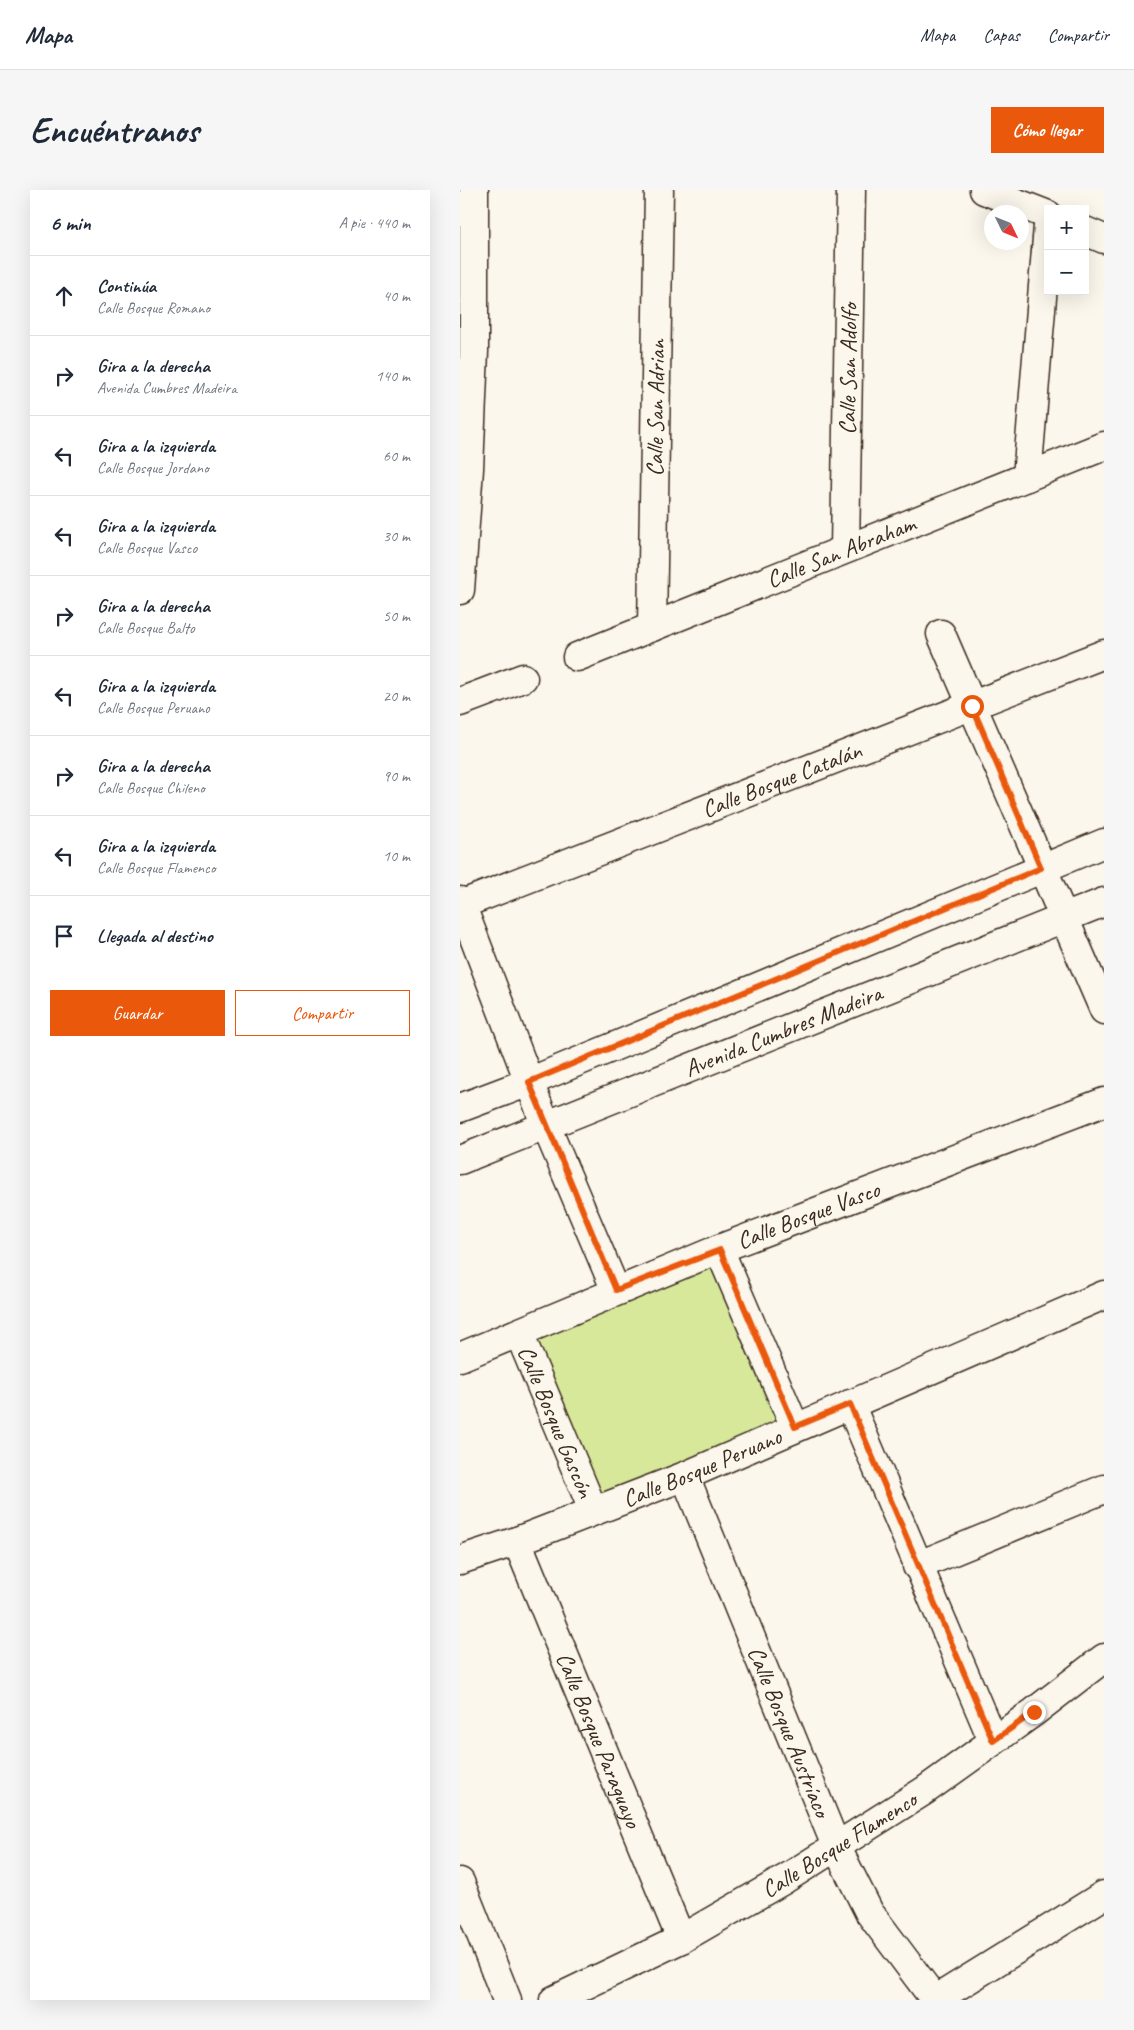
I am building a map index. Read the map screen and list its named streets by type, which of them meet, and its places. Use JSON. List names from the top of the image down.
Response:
{
  "streets": {
    "street": [
      "Calle San Adolfo",
      "Calle San Adrian",
      "Calle San Abraham",
      "Calle Bosque Catalán",
      "Avenida Cumbres Madeira",
      "Calle Bosque Vasco",
      "Calle Bosque Gascón",
      "Calle Bosque Peruano",
      "Calle Bosque Austríaco",
      "Calle Bosque Paraguayo",
      "Calle Bosque Flamenco"
    ]
  },
  "crossings": [
    ["Calle San Adolfo", "Calle San Abraham"],
    ["Calle San Adrian", "Calle San Abraham"],
    ["Calle Bosque Vasco", "Calle Bosque Gascón"],
    ["Calle Bosque Gascón", "Calle Bosque Peruano"],
    ["Calle Bosque Peruano", "Calle Bosque Austríaco"],
    ["Calle Bosque Peruano", "Calle Bosque Paraguayo"],
    ["Calle Bosque Austríaco", "Calle Bosque Flamenco"],
    ["Calle Bosque Paraguayo", "Calle Bosque Flamenco"]
  ],
  "north": "bottom right",
  "page": {
    "header": "Mapa",
    "nav": ["Mapa", "Capas", "Compartir"],
    "buttons": [
      "Cómo llegar",
      ["Guardar", "Compartir"]
    ],
    "title": "Encuéntranos",
    "heading": ["6 min", "A pie · 440 m"],
    "map_buttons": ["+", "−"],
    "list": [
      ["Continúa", "Calle Bosque Romano", "40 m"],
      ["Gira a la derecha", "Avenida Cumbres Madeira", "140 m"],
      ["Gira a la izquierda", "Calle Bosque Jordano", "60 m"],
      ["Gira a la izquierda", "Calle Bosque Vasco", "30 m"],
      ["Gira a la derecha", "Calle Bosque Balto", "50 m"],
      ["Gira a la izquierda", "Calle Bosque Peruano", "20 m"],
      ["Gira a la derecha", "Calle Bosque Chileno", "90 m"],
      ["Gira a la izquierda", "Calle Bosque Flamenco", "10 m"],
      "Llegada al destino"
    ]
  }
}
